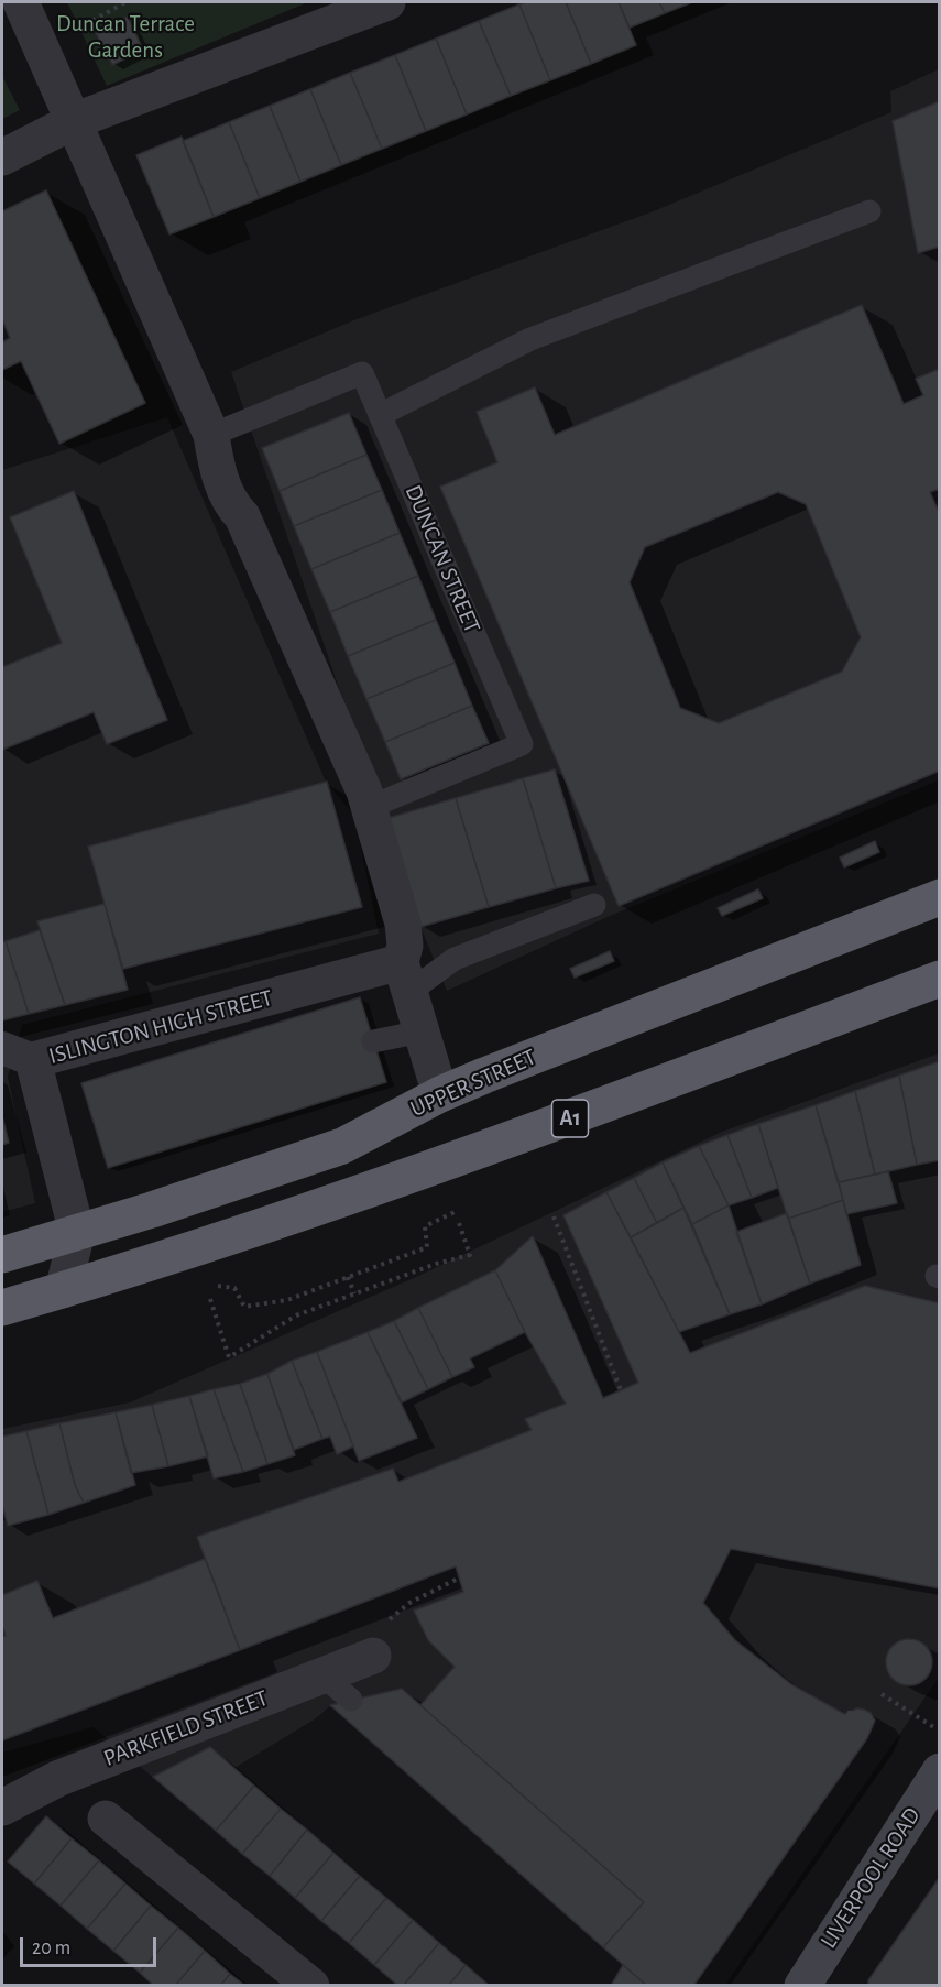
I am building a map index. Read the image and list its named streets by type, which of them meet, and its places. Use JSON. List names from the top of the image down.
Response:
{
  "streets": {
    "highway": ["UPPER STREET", "A1"],
    "main road": ["LIVERPOOL ROAD"],
    "street": ["ISLINGTON HIGH STREET", "PARKFIELD STREET"],
    "lane": ["DUNCAN STREET"]
  },
  "crossings": [
    ["ISLINGTON HIGH STREET", "UPPER STREET"],
    ["ISLINGTON HIGH STREET", "A1"]
  ],
  "parks": ["Duncan Terrace Gardens"],
  "scale_bar": "20 m"
}
